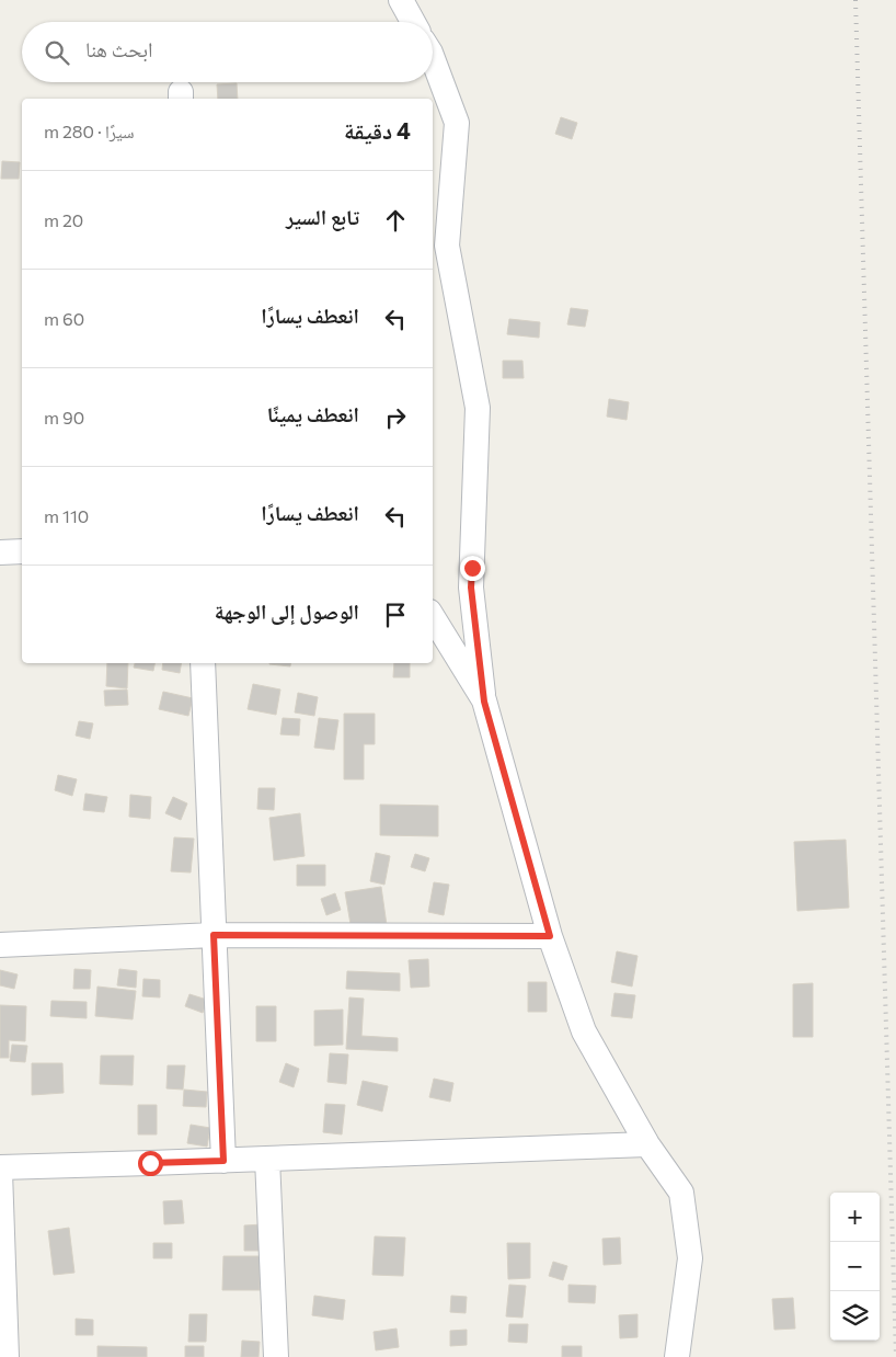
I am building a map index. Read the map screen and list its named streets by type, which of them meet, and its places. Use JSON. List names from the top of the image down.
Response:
{
  "page": {
    "search": "ابحث هنا",
    "heading": ["4 دقيقة", "سيرًا · 280 m"],
    "list": [
      ["تابع السير", "20 m"],
      ["انعطف يسارًا", "60 m"],
      ["انعطف يمينًا", "90 m"],
      ["انعطف يسارًا", "110 m"],
      "الوصول إلى الوجهة"
    ],
    "map_buttons": ["+", "−"]
  }
}
